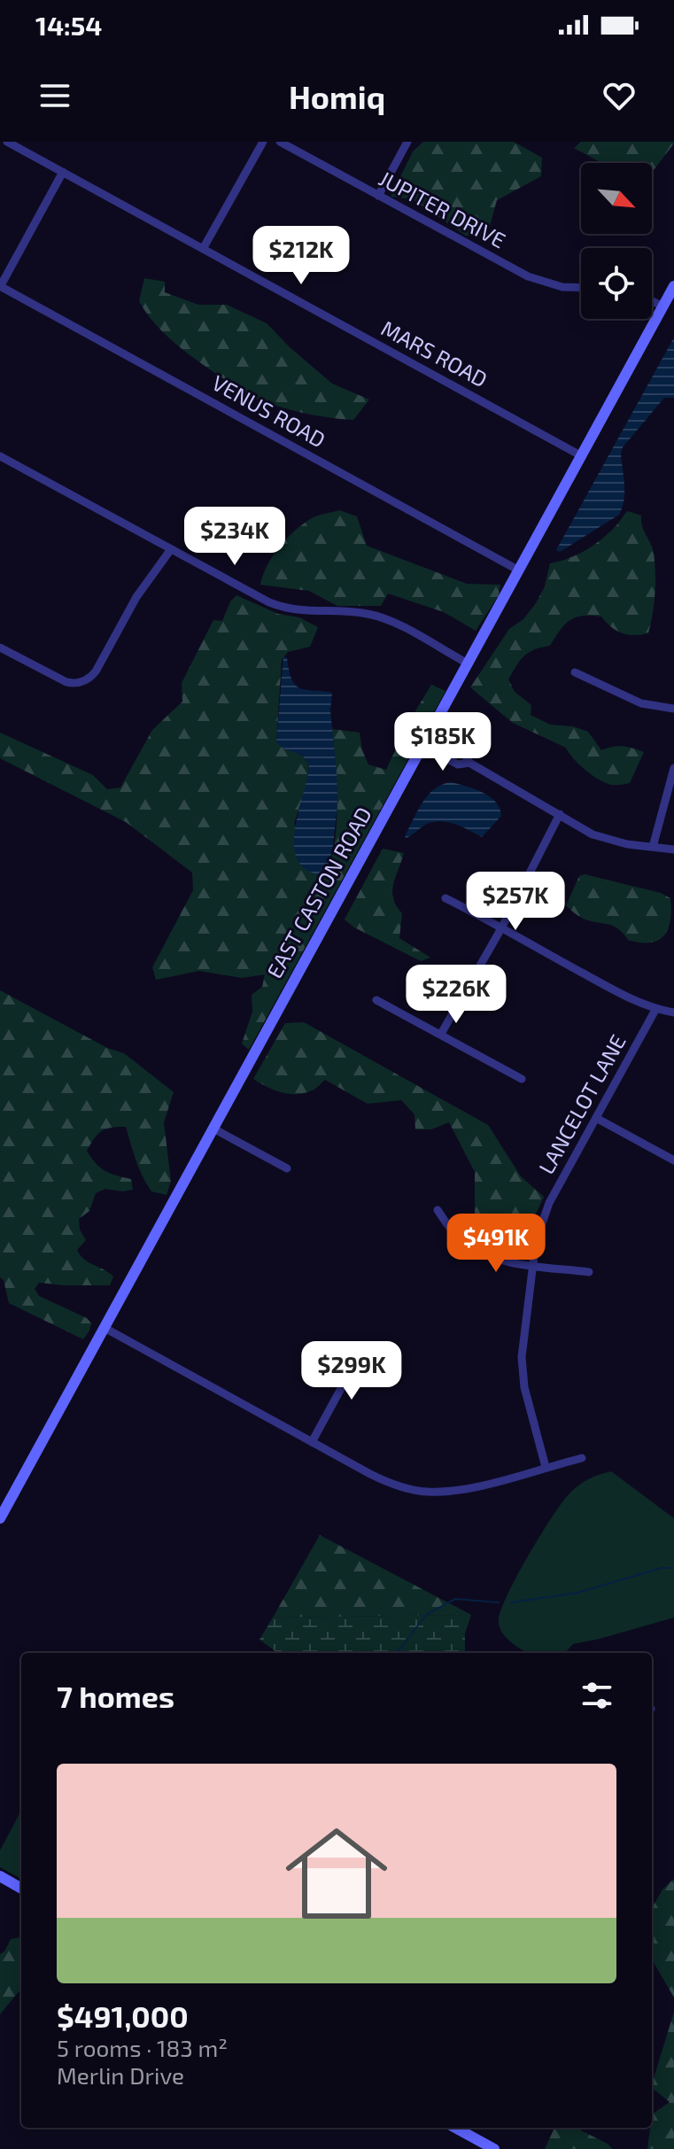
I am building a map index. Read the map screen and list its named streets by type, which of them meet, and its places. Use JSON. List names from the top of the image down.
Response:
{
  "streets": {
    "street": [
      "JUPITER DRIVE",
      "MARS ROAD",
      "VENUS ROAD",
      "EAST CASTON ROAD",
      "LANCELOT LANE"
    ]
  },
  "crossings": [
    ["MARS ROAD", "EAST CASTON ROAD"],
    ["VENUS ROAD", "EAST CASTON ROAD"]
  ],
  "north": "bottom right",
  "page": {
    "status": "14:54",
    "header": "Homiq",
    "price": [
      "$212K",
      "$234K",
      "$185K",
      "$257K",
      "$226K",
      "$491K",
      "$299K"
    ],
    "heading": "7 homes",
    "list": [
      {
        "name": "$491,000",
        "note": "5 rooms · 183 m² · Merlin Drive"
      }
    ]
  }
}
